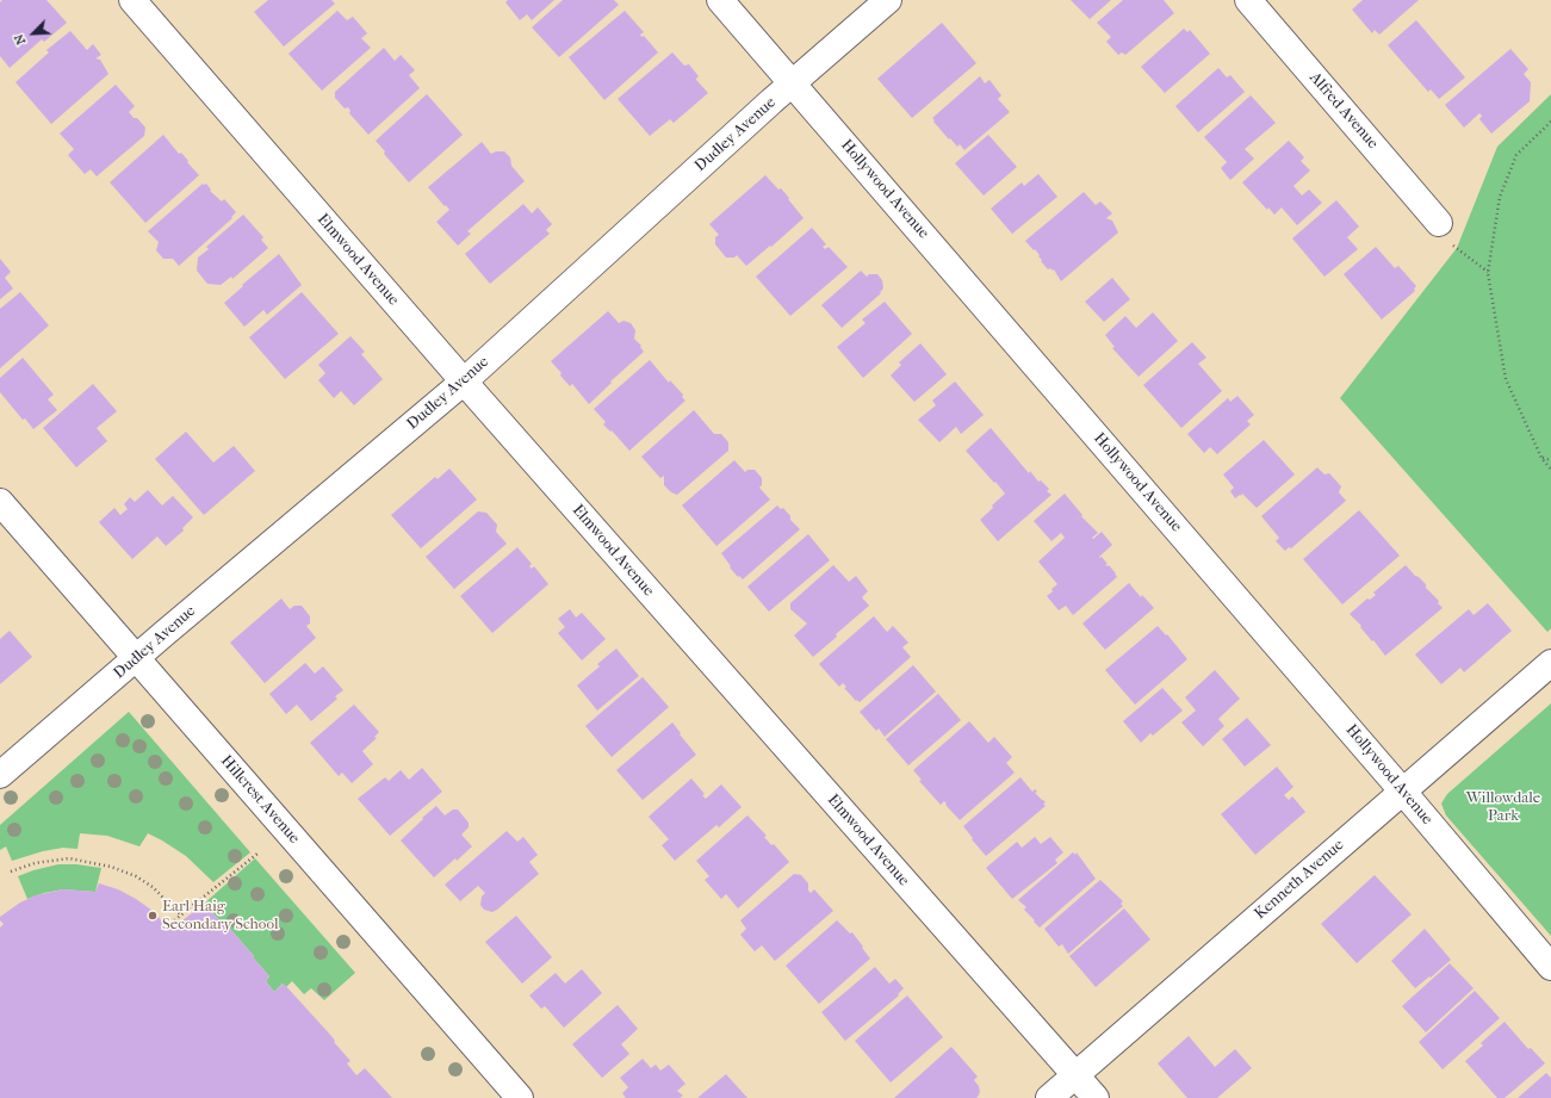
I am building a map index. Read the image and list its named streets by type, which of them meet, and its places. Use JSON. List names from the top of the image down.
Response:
{
  "streets": {
    "street": [
      "Alfred Avenue",
      "Dudley Avenue",
      "Hollywood Avenue",
      "Elmwood Avenue",
      "Hillcrest Avenue",
      "Kenneth Avenue"
    ]
  },
  "crossings": [
    ["Dudley Avenue", "Hollywood Avenue"],
    ["Dudley Avenue", "Elmwood Avenue"],
    ["Dudley Avenue", "Hillcrest Avenue"],
    ["Hollywood Avenue", "Kenneth Avenue"],
    ["Elmwood Avenue", "Kenneth Avenue"]
  ],
  "parks": ["Willowdale Park"],
  "places": ["Earl Haig Secondary School"],
  "north": "bottom left"
}
